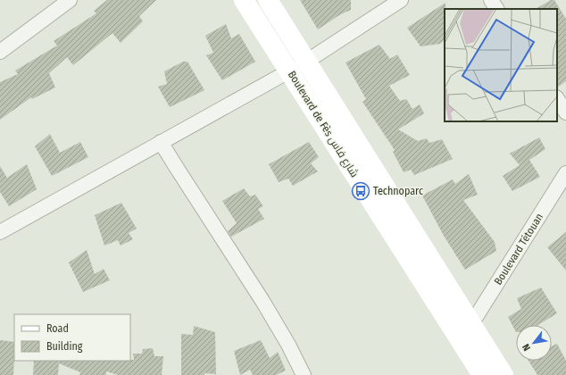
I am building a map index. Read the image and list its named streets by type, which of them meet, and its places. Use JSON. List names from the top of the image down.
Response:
{
  "streets": {
    "main road": ["Boulevard de Fès شارع فاس"],
    "street": ["Boulevard Tétouan"]
  },
  "crossings": [
    ["Boulevard de Fès شارع فاس", "Boulevard Tétouan"]
  ],
  "places": {
    "bus stop": ["Technoparc"]
  },
  "legend": ["Road", "Building"],
  "north": "bottom left"
}
